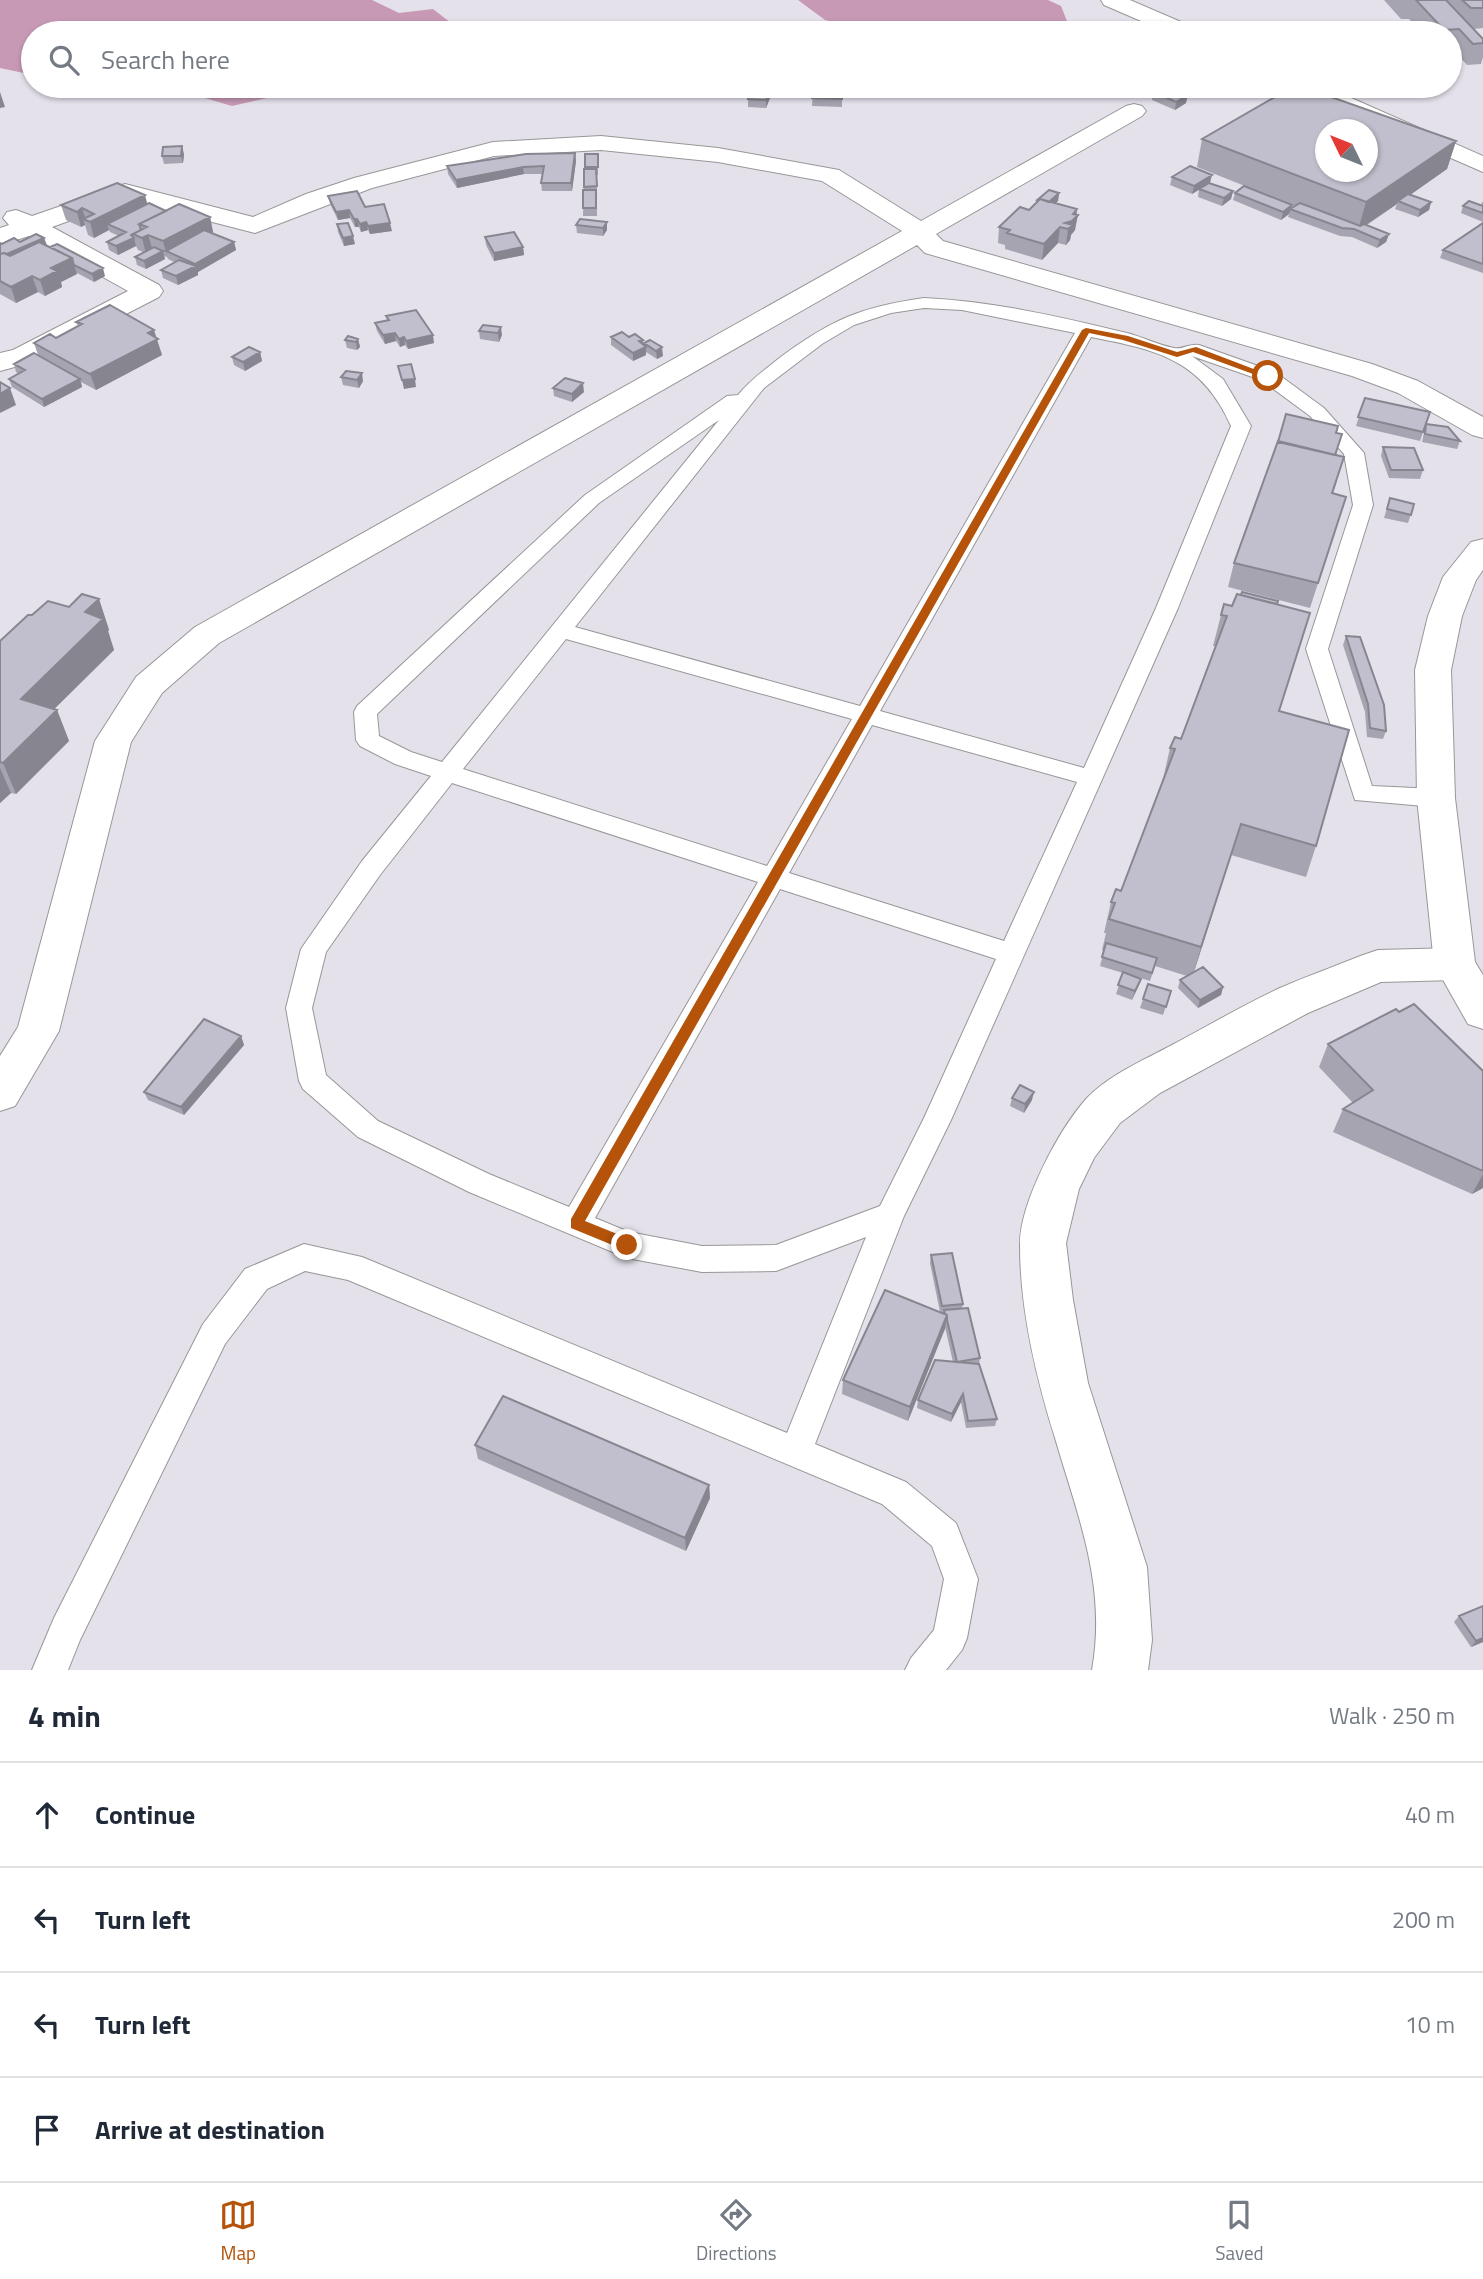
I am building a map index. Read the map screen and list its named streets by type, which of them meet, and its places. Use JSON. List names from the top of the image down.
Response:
{
  "north": "top left",
  "page": {
    "search": "Search here",
    "heading": ["4 min", "Walk · 250 m"],
    "list": [
      ["Continue", "40 m"],
      ["Turn left", "200 m"],
      ["Turn left", "10 m"],
      "Arrive at destination"
    ],
    "nav": ["Map", "Directions", "Saved"]
  }
}
